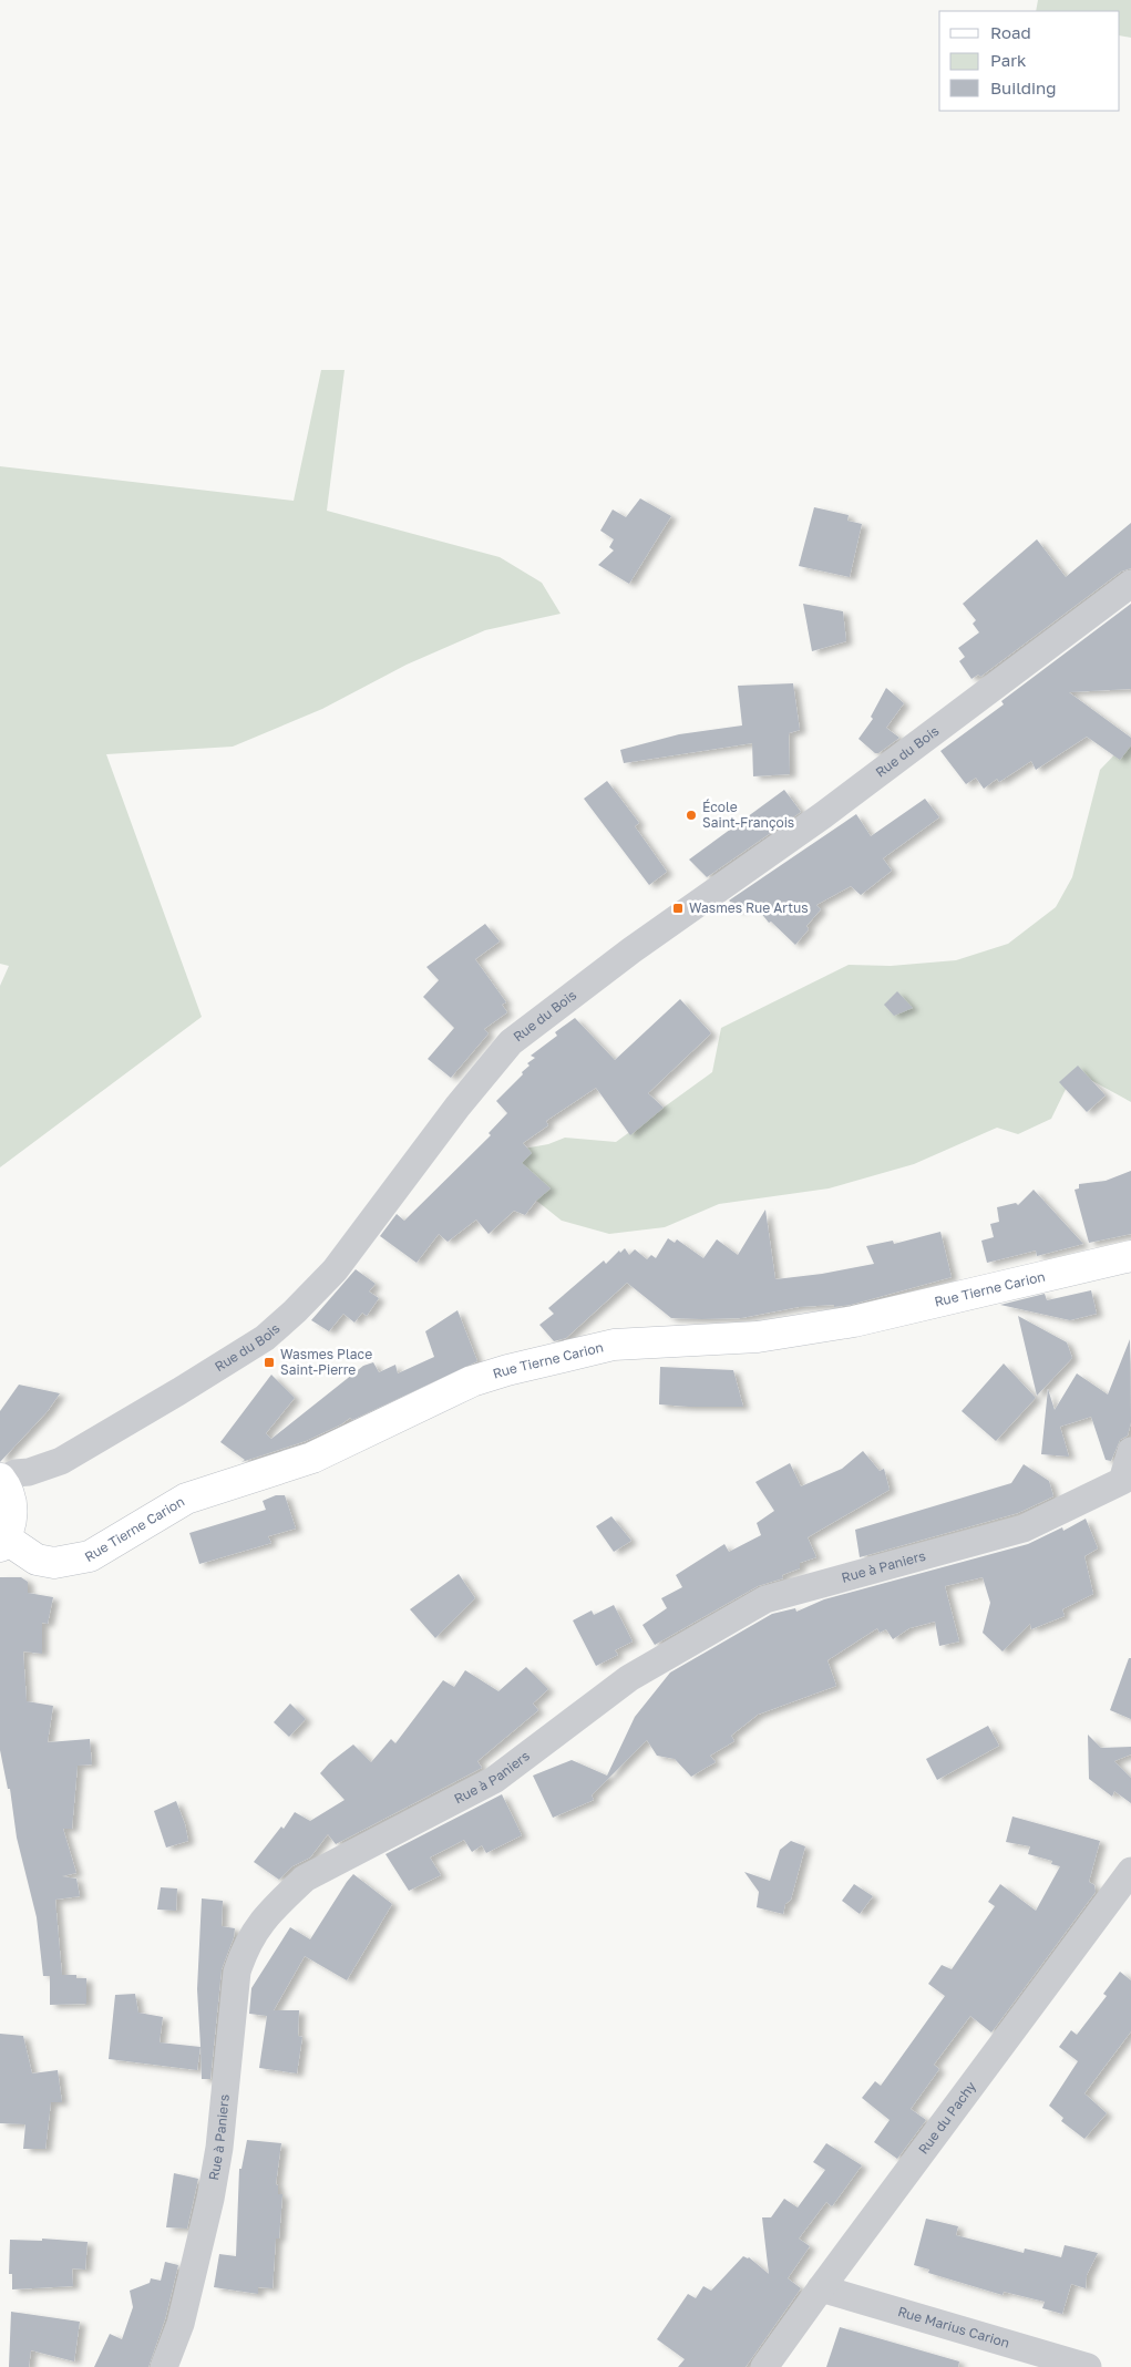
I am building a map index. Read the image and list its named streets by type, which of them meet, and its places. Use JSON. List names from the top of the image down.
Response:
{
  "streets": {
    "street": [
      "Rue du Bois",
      "Rue Tierne Carion",
      "Rue à Paniers",
      "Rue du Pachy",
      "Rue Marius Carion"
    ]
  },
  "crossings": [
    ["Rue du Pachy", "Rue Marius Carion"]
  ],
  "places": {
    "other": ["École Saint-François"],
    "transit": ["Wasmes Rue Artus", "Wasmes Place Saint-Pierre"]
  },
  "legend": ["Road", "Park", "Building"]
}
